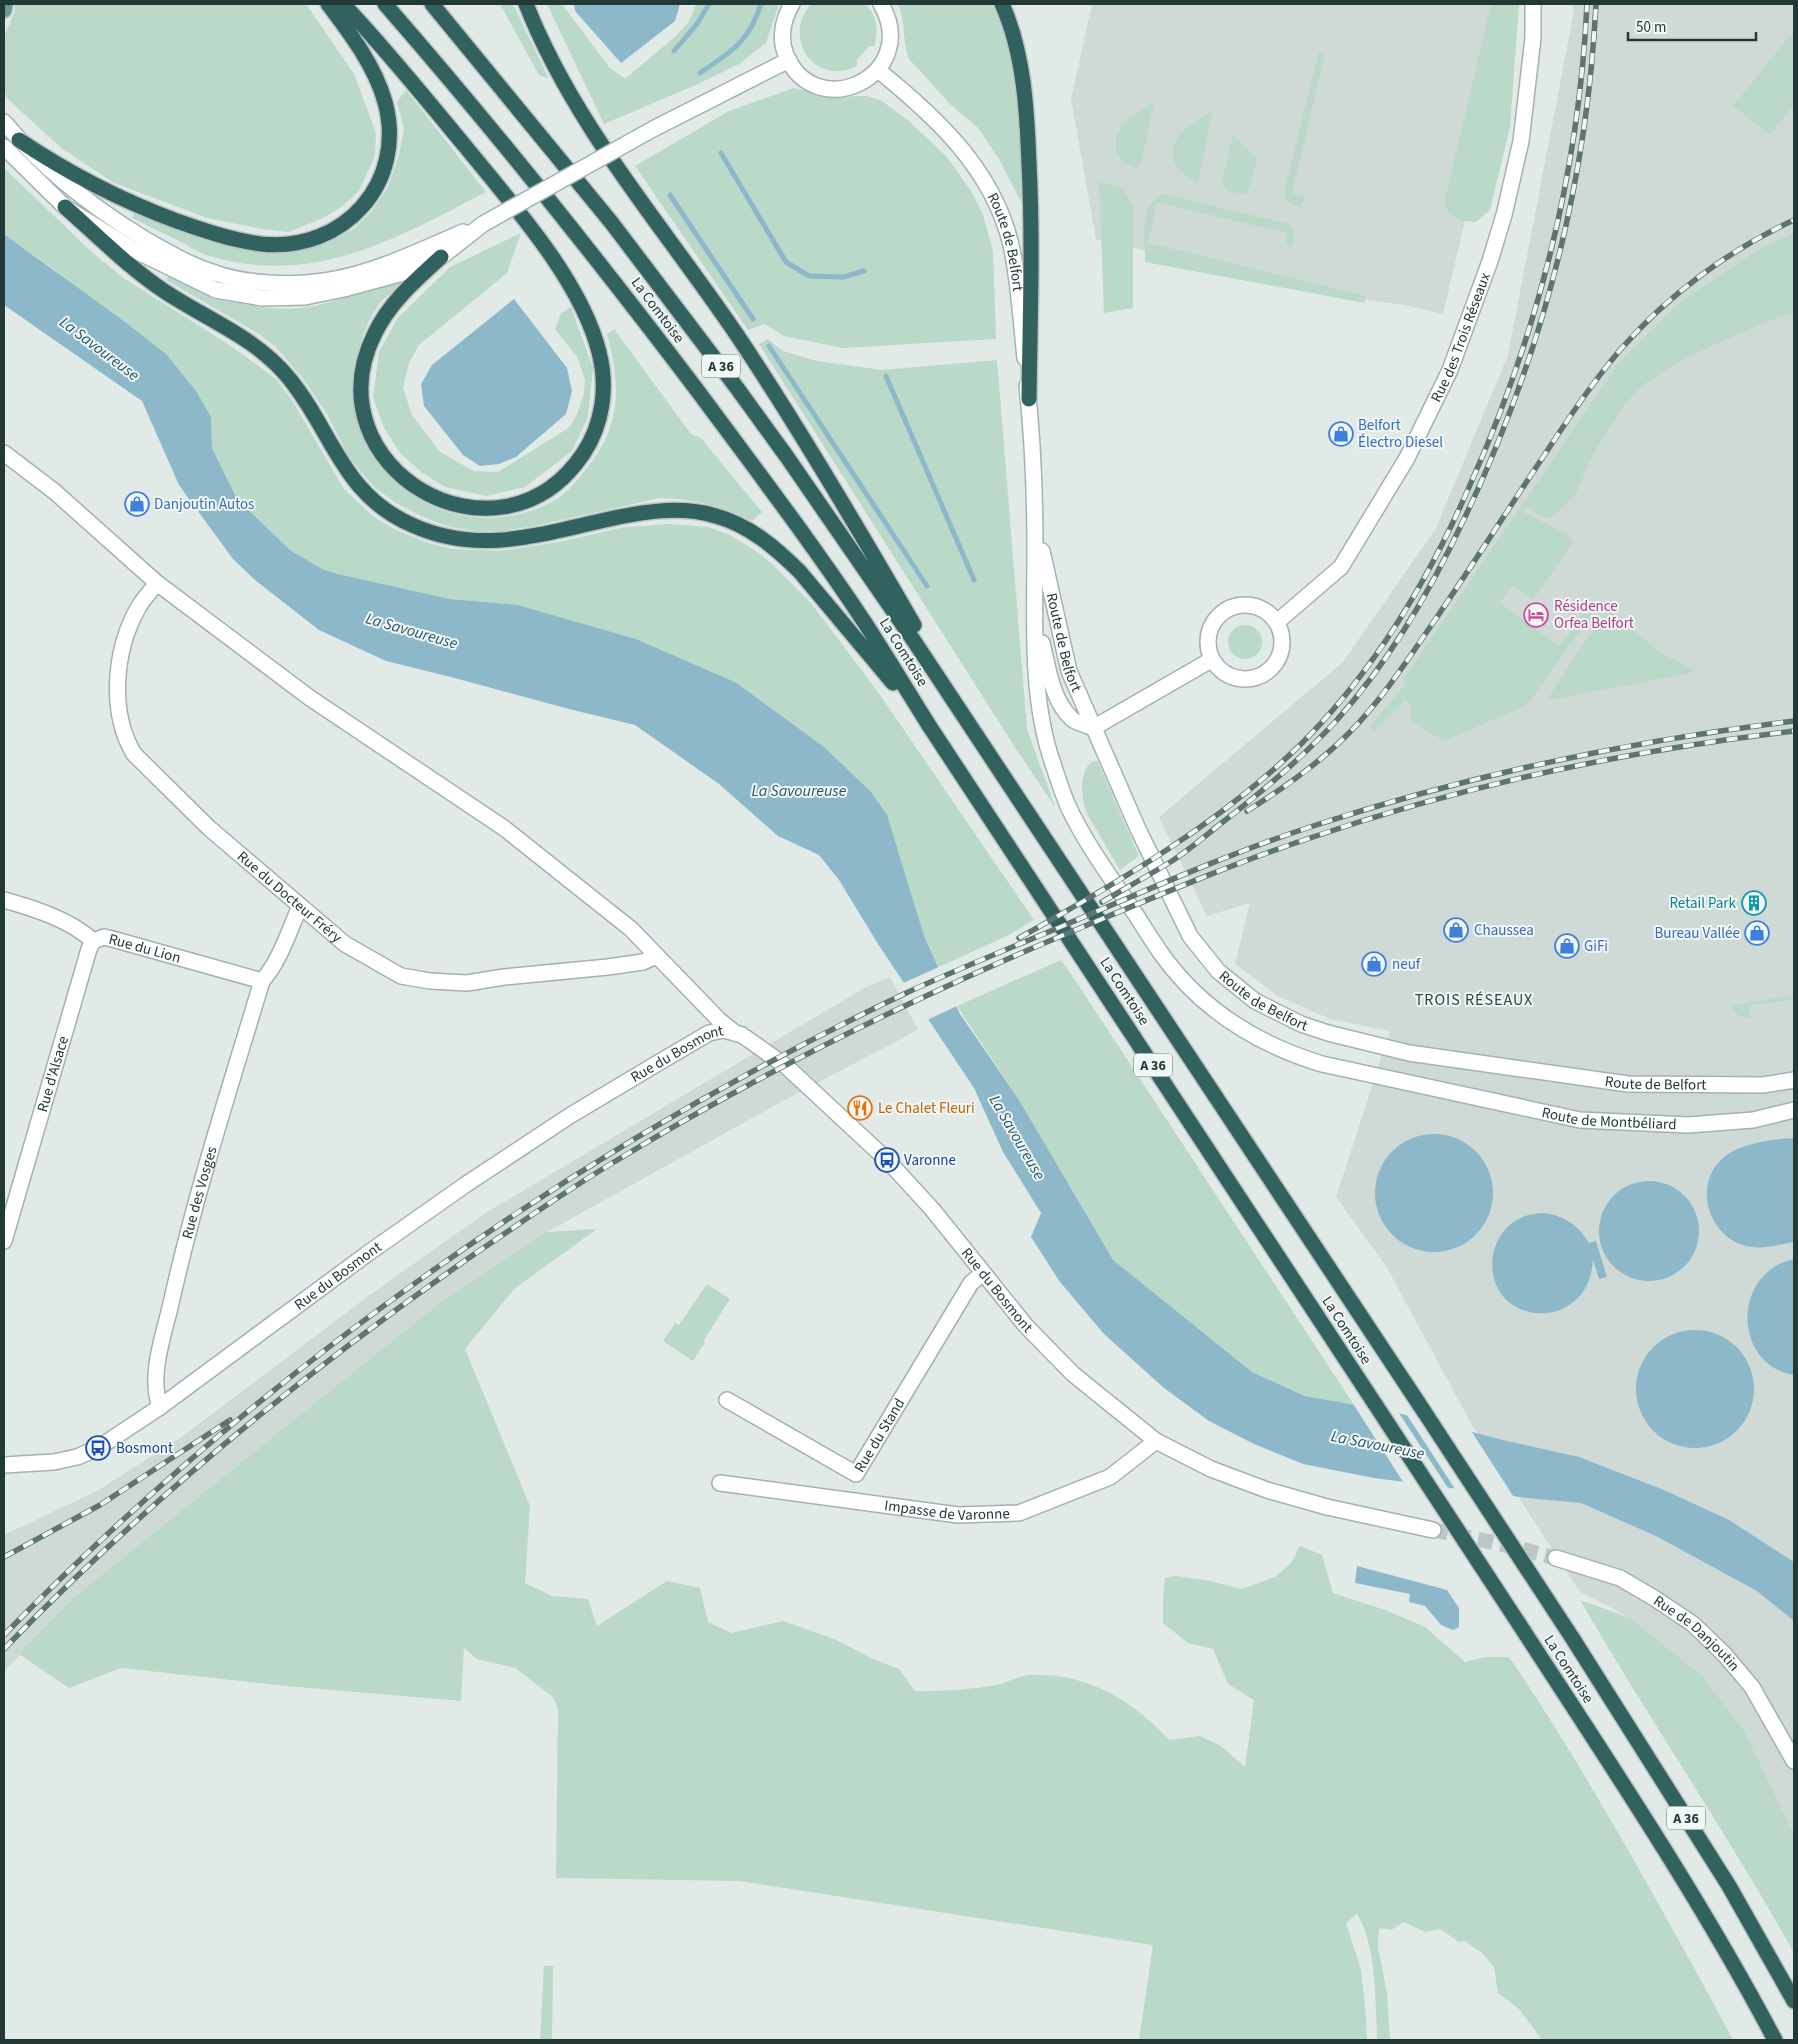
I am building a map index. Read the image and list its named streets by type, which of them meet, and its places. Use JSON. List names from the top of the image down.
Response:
{
  "streets": {
    "highway": ["La Comtoise", "A 36"],
    "street": [
      "Route de Belfort",
      "Rue des Trois Réseaux",
      "Rue du Docteur Fréry",
      "Rue du Lion",
      "Rue du Bosmont",
      "Rue d'Alsace",
      "Route de Montbéliard",
      "Rue des Vosges",
      "Rue du Stand",
      "Impasse de Varonne",
      "Rue de Danjoutin"
    ]
  },
  "crossings": [
    ["Route de Belfort", "Route de Montbéliard"],
    ["Rue du Docteur Fréry", "Rue des Vosges"],
    ["Rue du Lion", "Rue d'Alsace"],
    ["Rue du Lion", "Rue des Vosges"],
    ["Rue du Bosmont", "Rue des Vosges"],
    ["Rue du Bosmont", "Rue du Stand"],
    ["Rue du Bosmont", "Impasse de Varonne"]
  ],
  "districts": ["TROIS RÉSEAUX"],
  "water": ["La Savoureuse"],
  "places": {
    "shop": [
      "Belfort Électro Diesel",
      "Danjoutin Autos",
      "Chaussea",
      "Bureau Vallée",
      "GiFi",
      "neuf"
    ],
    "hotel": ["Résidence Orfea Belfort"],
    "building": ["Retail Park"],
    "restaurant": ["Le Chalet Fleuri"],
    "bus stop": ["Varonne", "Bosmont"]
  },
  "scale_bar": "50 m"
}
